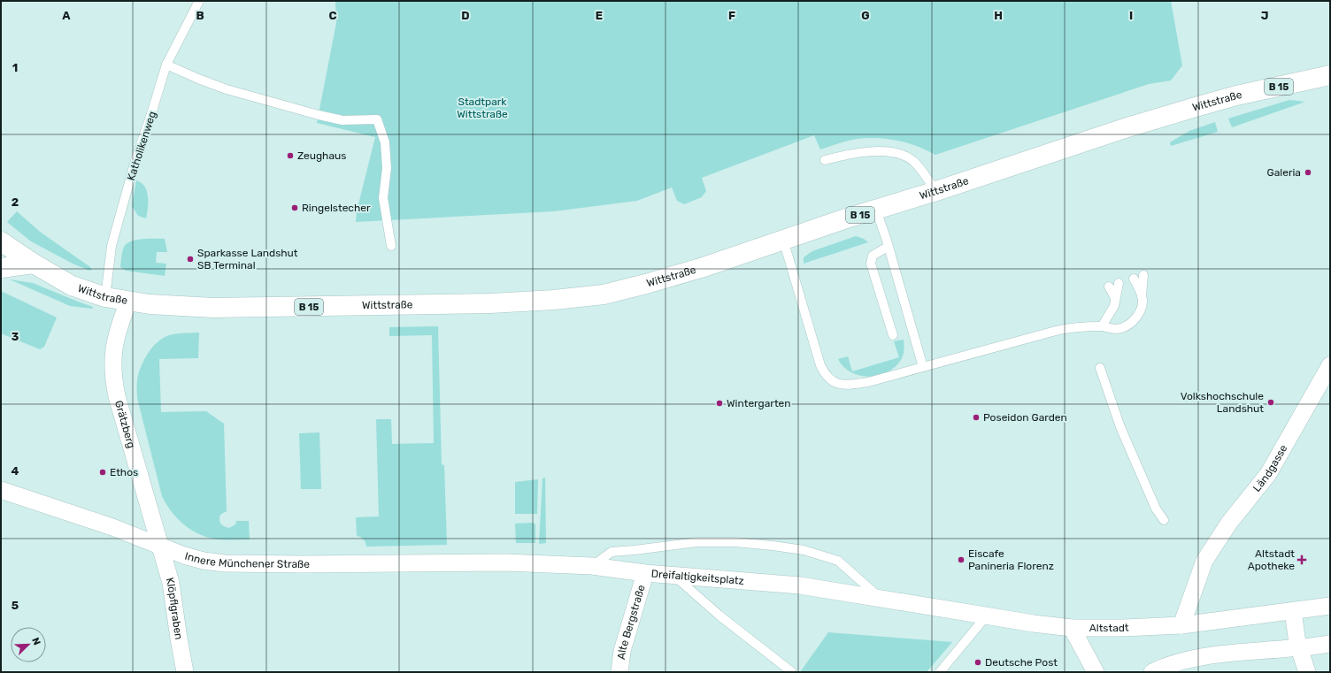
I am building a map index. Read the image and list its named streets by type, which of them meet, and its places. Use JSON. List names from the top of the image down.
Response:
{
  "streets": {
    "main road": ["B 15", "Wittstraße"],
    "street": [
      "Grätzberg",
      "Ländgasse",
      "Innere Münchener Straße",
      "Dreifaltigkeitsplatz",
      "Klöpflgraben",
      "Alte Bergstraße",
      "Altstadt"
    ],
    "lane": ["Katholikenweg"]
  },
  "crossings": [
    ["Wittstraße", "Katholikenweg"],
    ["Wittstraße", "Grätzberg"],
    ["Grätzberg", "Innere Münchener Straße"],
    ["Grätzberg", "Klöpflgraben"],
    ["Ländgasse", "Altstadt"],
    ["Innere Münchener Straße", "Dreifaltigkeitsplatz"],
    ["Innere Münchener Straße", "Klöpflgraben"],
    ["Dreifaltigkeitsplatz", "Alte Bergstraße"],
    ["Dreifaltigkeitsplatz", "Altstadt"]
  ],
  "parks": ["Stadtpark Wittstraße"],
  "places": {
    "other": [
      "Zeughaus",
      "Galeria",
      "Ringelstecher",
      "Sparkasse Landshut SB Terminal",
      "Volkshochschule Landshut",
      "Wintergarten",
      "Poseidon Garden",
      "Ethos",
      "Eiscafe Panineria Florenz",
      "Deutsche Post"
    ],
    "health": ["Altstadt Apotheke"]
  },
  "north": "top right",
  "grid": {
    "columns": [
      "A",
      "B",
      "C",
      "D",
      "E",
      "F",
      "G",
      "H",
      "I",
      "J"
    ],
    "rows": [
      "1",
      "2",
      "3",
      "4",
      "5"
    ]
  }
}
